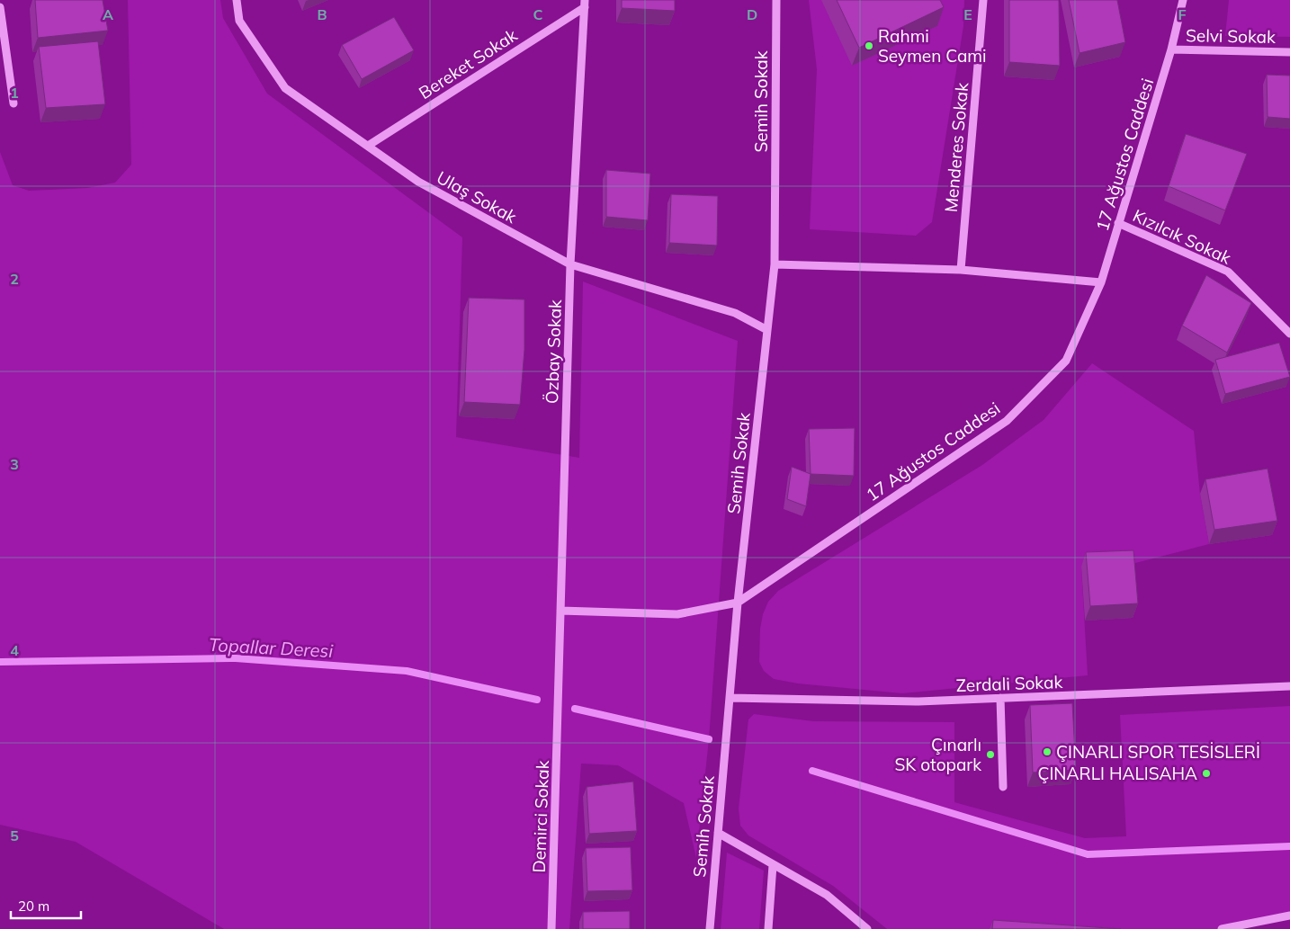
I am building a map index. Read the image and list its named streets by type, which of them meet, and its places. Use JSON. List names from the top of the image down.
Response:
{
  "streets": {
    "street": [
      "Selvi Sokak",
      "Bereket Sokak",
      "Semih Sokak",
      "Menderes Sokak",
      "17 Ağustos Caddesi",
      "Ulaş Sokak",
      "Kızılcık Sokak",
      "Özbay Sokak",
      "Zerdali Sokak",
      "Demirci Sokak"
    ]
  },
  "crossings": [
    ["Selvi Sokak", "17 Ağustos Caddesi"],
    ["Bereket Sokak", "Ulaş Sokak"],
    ["Bereket Sokak", "Özbay Sokak"],
    ["Semih Sokak", "17 Ağustos Caddesi"],
    ["Semih Sokak", "Ulaş Sokak"],
    ["Semih Sokak", "Zerdali Sokak"],
    ["17 Ağustos Caddesi", "Kızılcık Sokak"],
    ["Ulaş Sokak", "Özbay Sokak"],
    ["Özbay Sokak", "Demirci Sokak"]
  ],
  "water": ["Topallar Deresi"],
  "places": [
    "Rahmi Seymen Cami",
    "ÇINARLI SPOR TESİSLERİ",
    "Çınarlı SK otopark",
    "ÇINARLI HALISAHA"
  ],
  "scale_bar": "20 m",
  "grid": {
    "columns": [
      "A",
      "B",
      "C",
      "D",
      "E",
      "F"
    ],
    "rows": [
      "1",
      "2",
      "3",
      "4",
      "5"
    ]
  }
}
